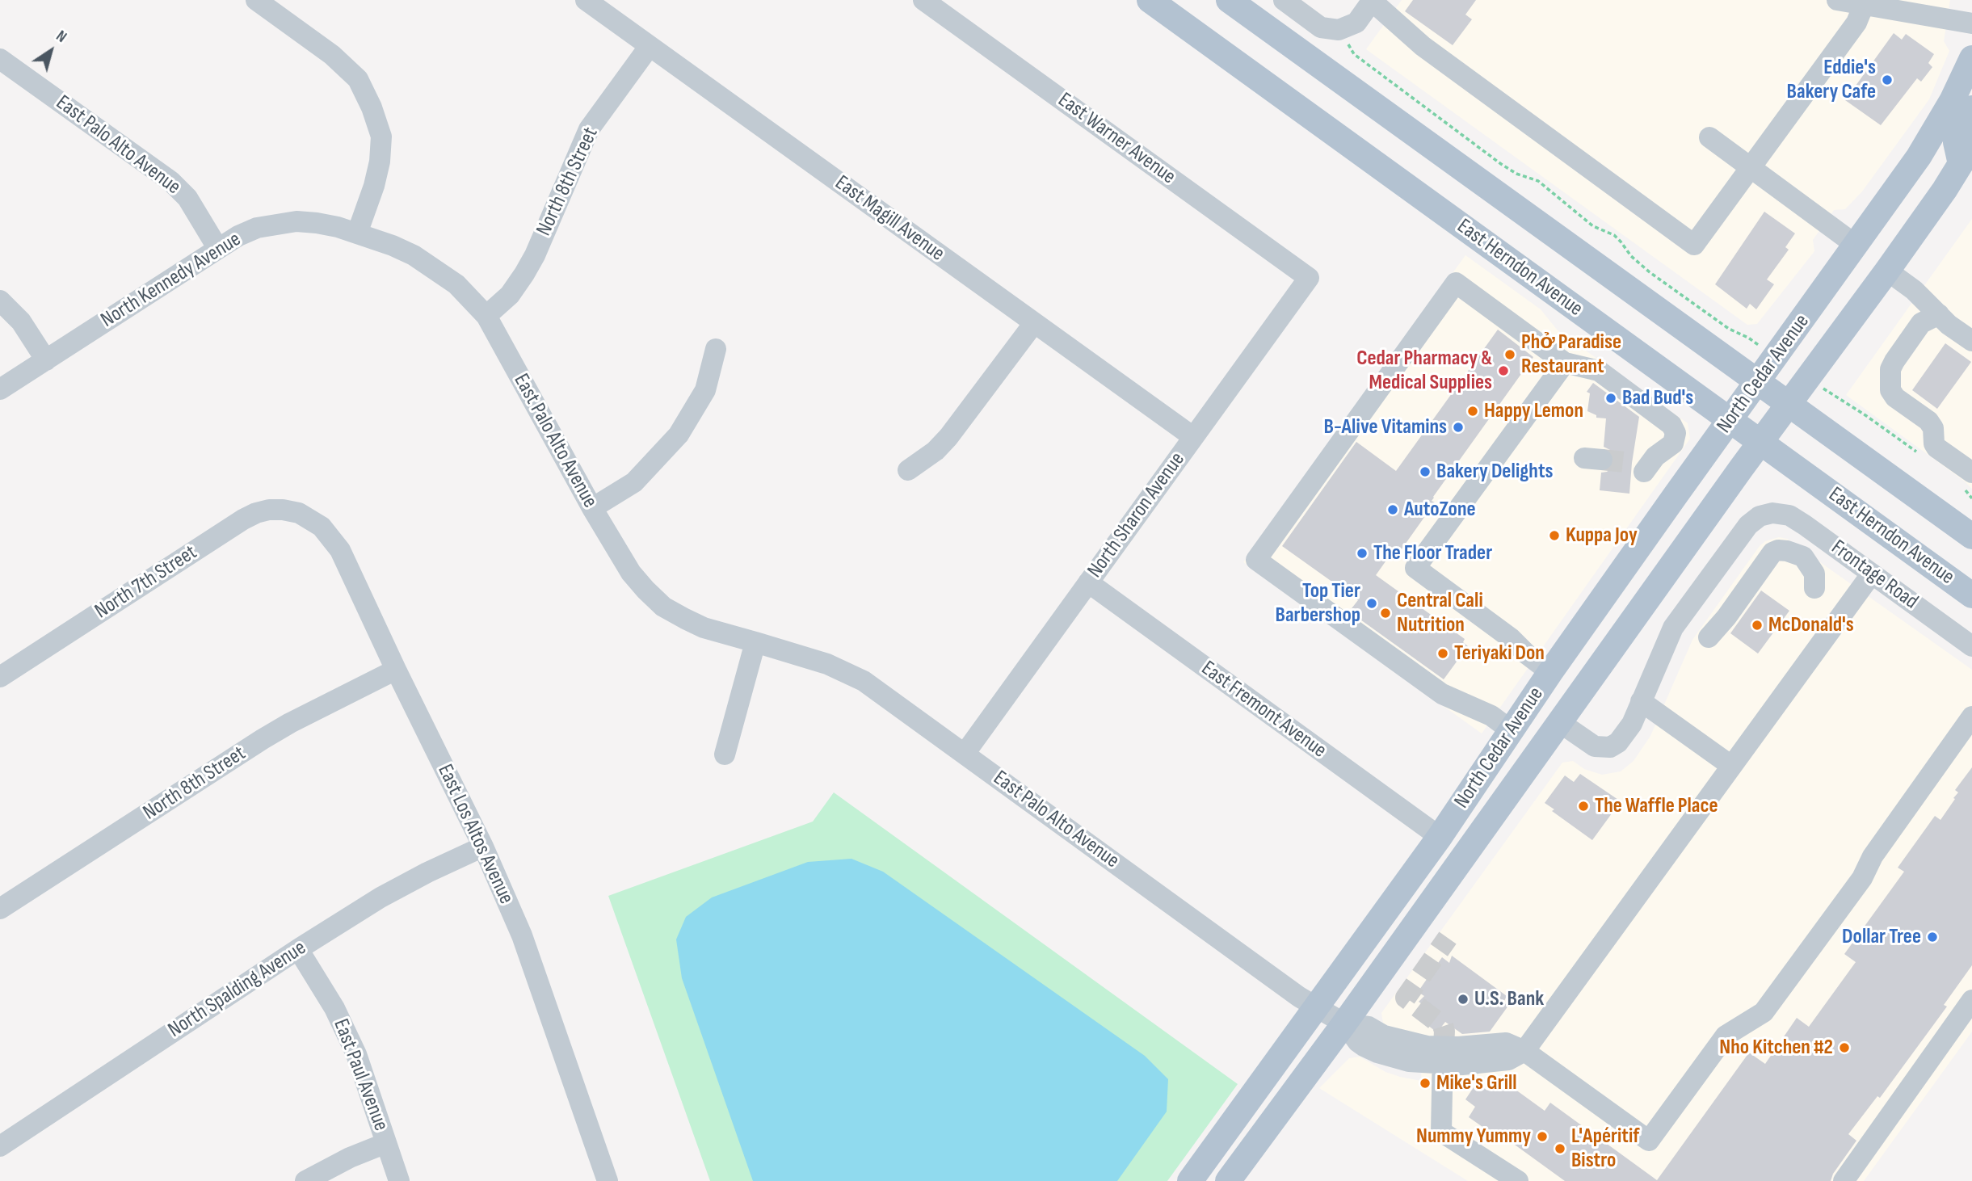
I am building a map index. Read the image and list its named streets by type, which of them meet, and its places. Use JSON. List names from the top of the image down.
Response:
{
  "streets": {
    "main road": ["East Herndon Avenue", "North Cedar Avenue"],
    "street": [
      "East Warner Avenue",
      "East Palo Alto Avenue",
      "North 8th Street",
      "East Magill Avenue",
      "North Kennedy Avenue",
      "North Sharon Avenue",
      "Frontage Road",
      "North 7th Street",
      "East Fremont Avenue",
      "East Los Altos Avenue",
      "North Spalding Avenue",
      "East Paul Avenue"
    ]
  },
  "crossings": [
    ["East Warner Avenue", "North Sharon Avenue"],
    ["East Palo Alto Avenue", "North 8th Street"],
    ["East Palo Alto Avenue", "North Kennedy Avenue"],
    ["East Palo Alto Avenue", "North Cedar Avenue"],
    ["East Palo Alto Avenue", "North Sharon Avenue"],
    ["North 8th Street", "East Magill Avenue"],
    ["North 8th Street", "East Los Altos Avenue"],
    ["East Magill Avenue", "North Sharon Avenue"],
    ["East Herndon Avenue", "North Cedar Avenue"],
    ["North Cedar Avenue", "East Fremont Avenue"],
    ["North Sharon Avenue", "East Fremont Avenue"],
    ["North 7th Street", "East Los Altos Avenue"],
    ["East Los Altos Avenue", "North Spalding Avenue"],
    ["North Spalding Avenue", "East Paul Avenue"]
  ],
  "places": [
    "Eddie's Bakery Cafe",
    "Phở Paradise Restaurant",
    "Cedar Pharmacy & Medical Supplies",
    "Bad Bud's",
    "Happy Lemon",
    "B-Alive Vitamins",
    "Bakery Delights",
    "AutoZone",
    "Kuppa Joy",
    "The Floor Trader",
    "Top Tier Barbershop",
    "Central Cali Nutrition",
    "McDonald's",
    "Teriyaki Don",
    "The Waffle Place",
    "Dollar Tree",
    "U.S. Bank",
    "Nho Kitchen #2",
    "Mike's Grill",
    "Nummy Yummy",
    "L'Apéritif Bistro"
  ],
  "north": "top right"
}
